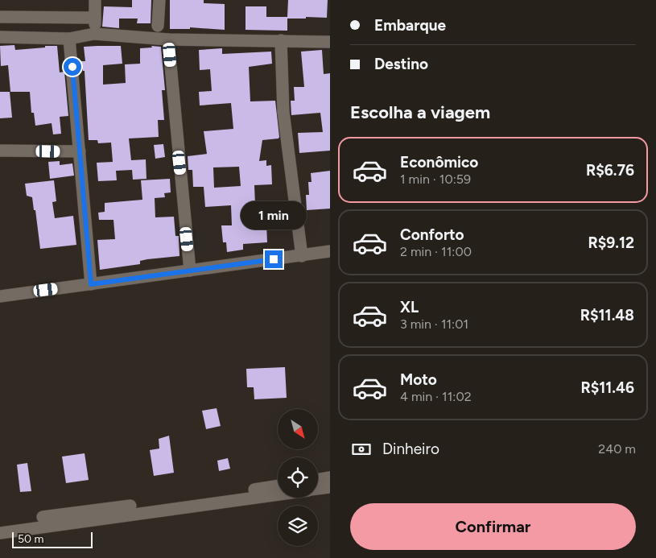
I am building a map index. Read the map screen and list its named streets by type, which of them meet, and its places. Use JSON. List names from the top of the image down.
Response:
{
  "scale_bar": "50 m",
  "north": "bottom right",
  "page": {
    "banner": ["Embarque", "Destino"],
    "heading": "Escolha a viagem",
    "list": [
      {
        "name": "Econômico",
        "note": "1 min · 10:59",
        "value": "R$6.76"
      },
      {
        "name": "Conforto",
        "note": "2 min · 11:00",
        "value": "R$9.12"
      },
      {
        "name": "XL",
        "note": "3 min · 11:01",
        "value": "R$11.48"
      },
      {
        "name": "Moto",
        "note": "4 min · 11:02",
        "value": "R$11.46"
      }
    ],
    "bubble": "1 min",
    "pay": ["Dinheiro", "240 m"],
    "buttons": "Confirmar",
    "scale": "50 m"
  }
}
